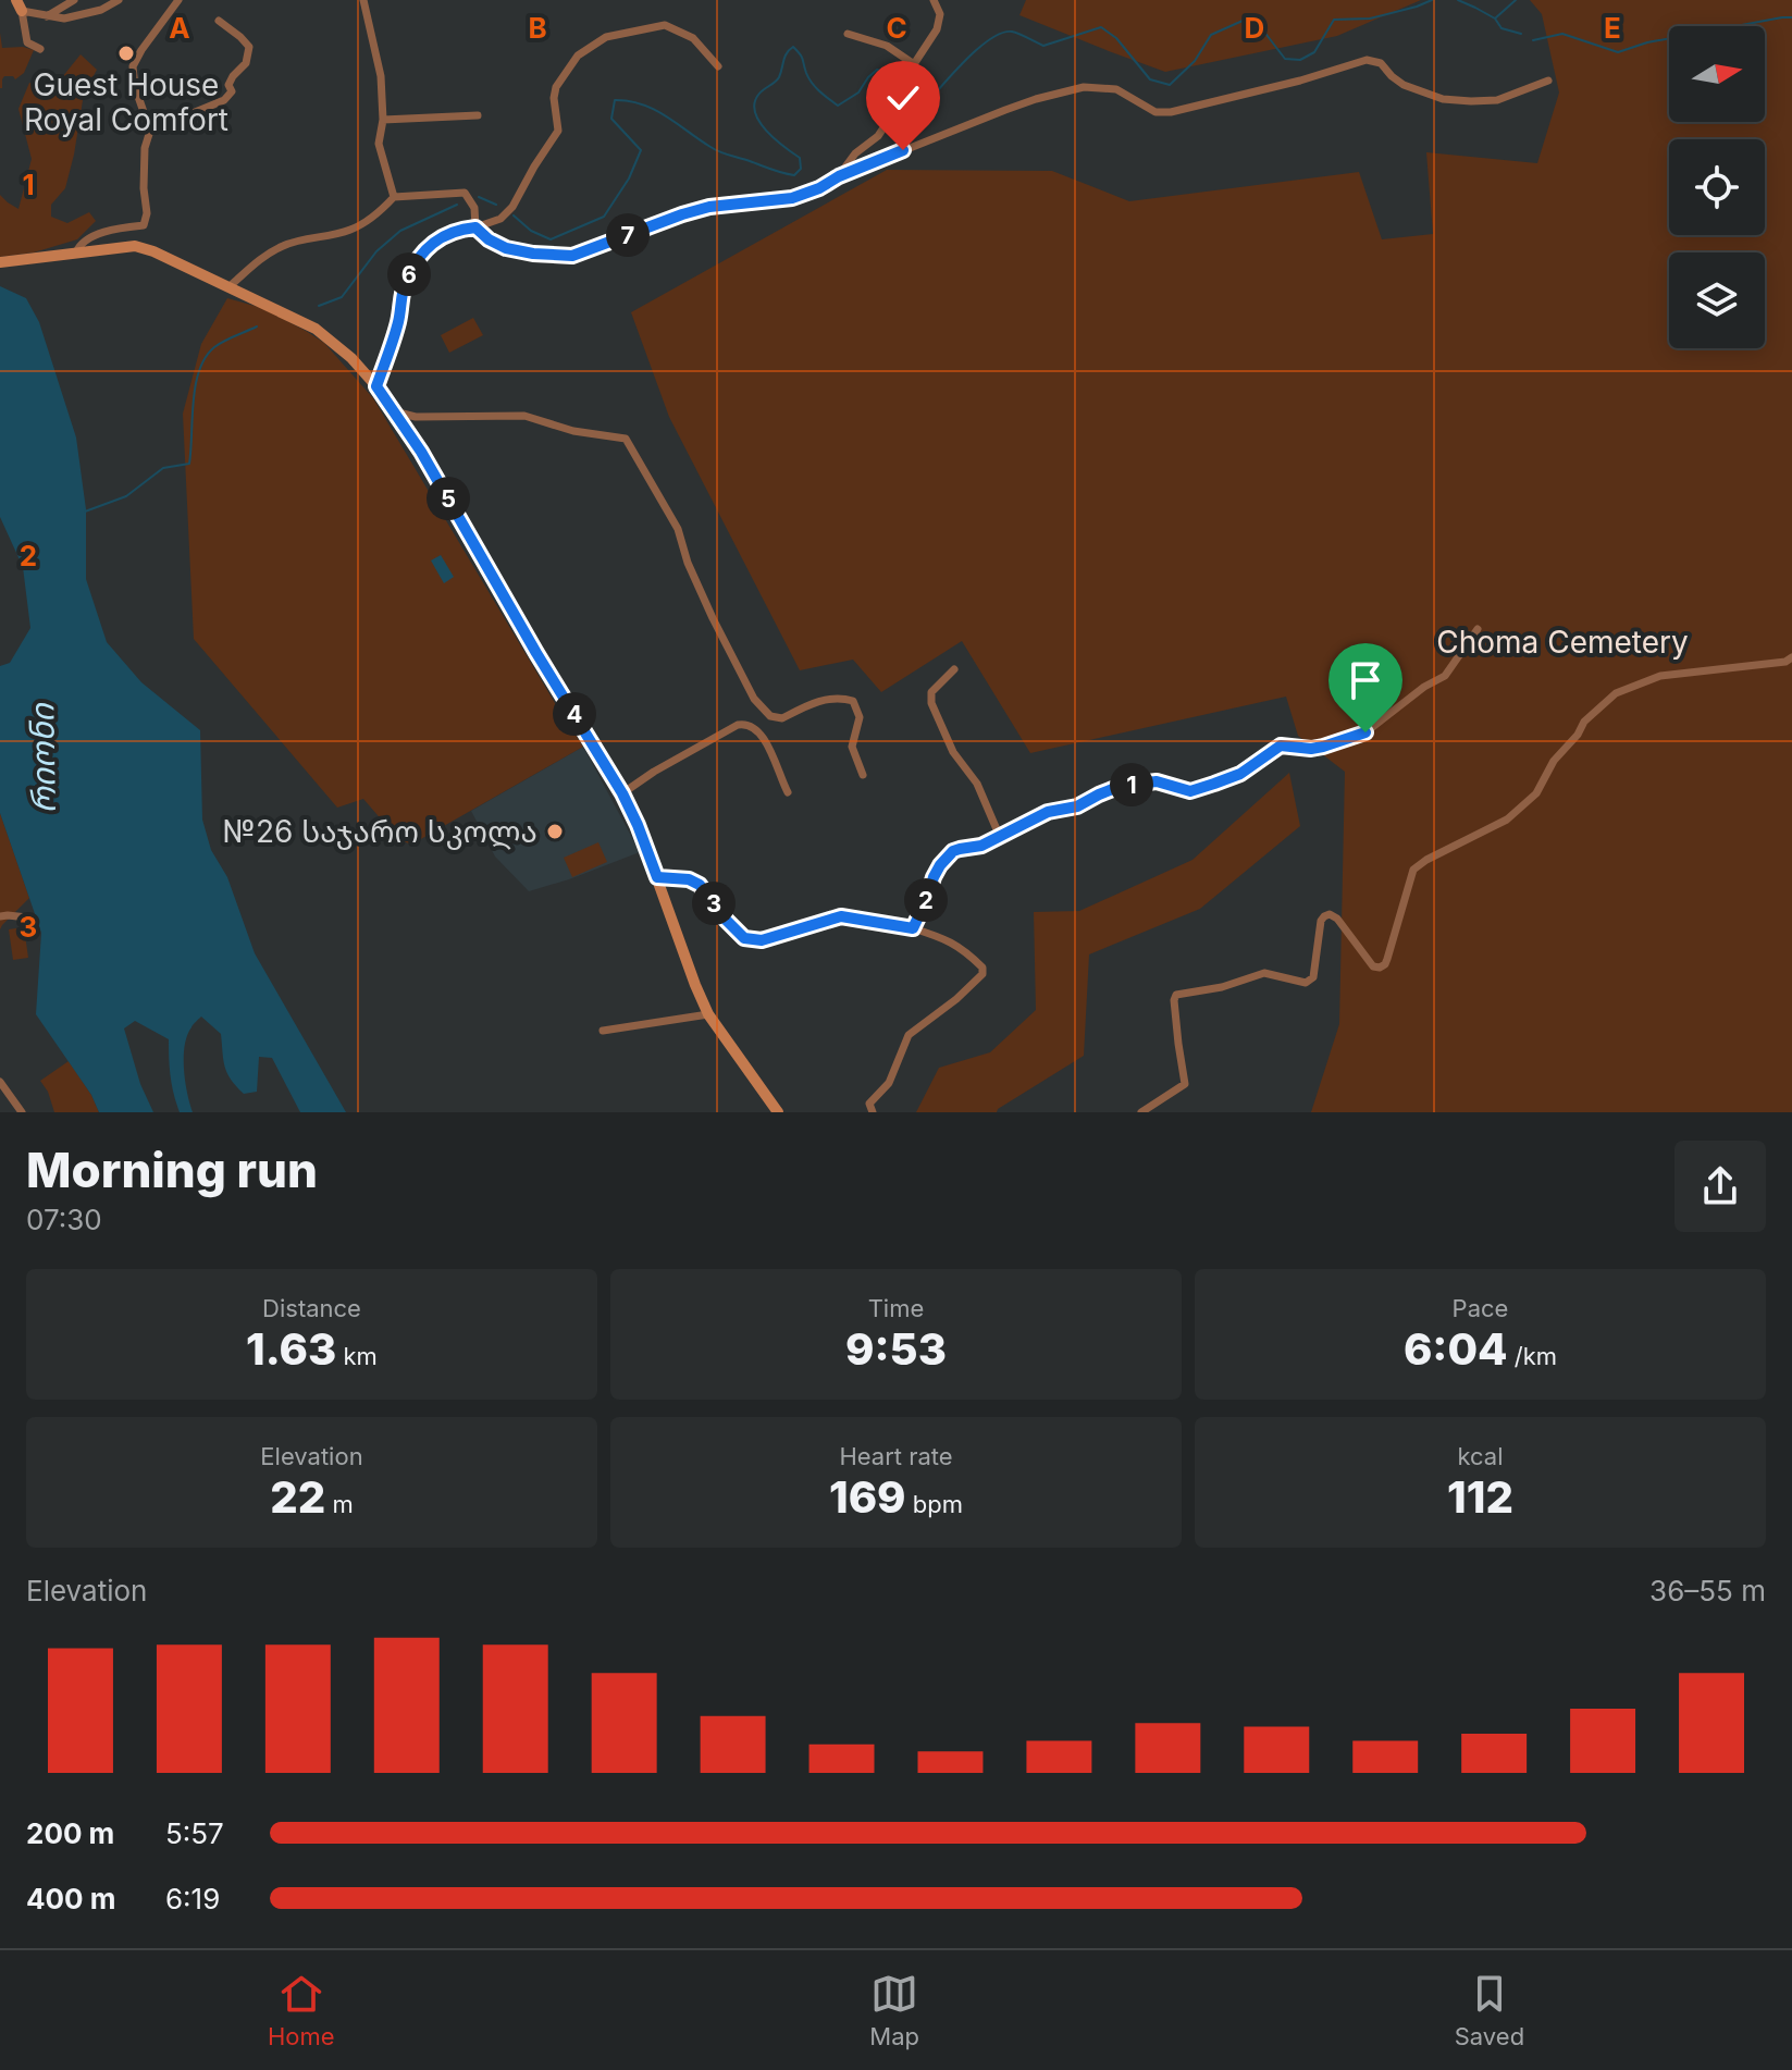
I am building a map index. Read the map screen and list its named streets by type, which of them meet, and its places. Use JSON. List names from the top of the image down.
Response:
{
  "water": ["რიონი"],
  "parks": ["Choma Cemetery"],
  "places": ["Guest House Royal Comfort", "№26 საჯარო სკოლა"],
  "north": "right",
  "page": {
    "pins": [
      "7",
      "6",
      "5",
      "4",
      "1",
      "2",
      "3"
    ],
    "heading": ["Morning run", "07:30"],
    "stats": [
      ["Distance", "1.63 km"],
      ["Time", "9:53"],
      ["Pace", "6:04 /km"],
      ["Elevation", "22 m"],
      ["Heart rate", "169 bpm"],
      ["kcal", "112"]
    ],
    "chart": ["Elevation", "36–55 m"],
    "list": [
      {
        "name": "200 m",
        "note": "5:57"
      },
      {
        "name": "400 m",
        "note": "6:19"
      }
    ],
    "tabs": ["Home", "Map", "Saved"]
  },
  "grid": {
    "columns": [
      "A",
      "B",
      "C",
      "D",
      "E"
    ],
    "rows": ["1", "2", "3"]
  }
}
